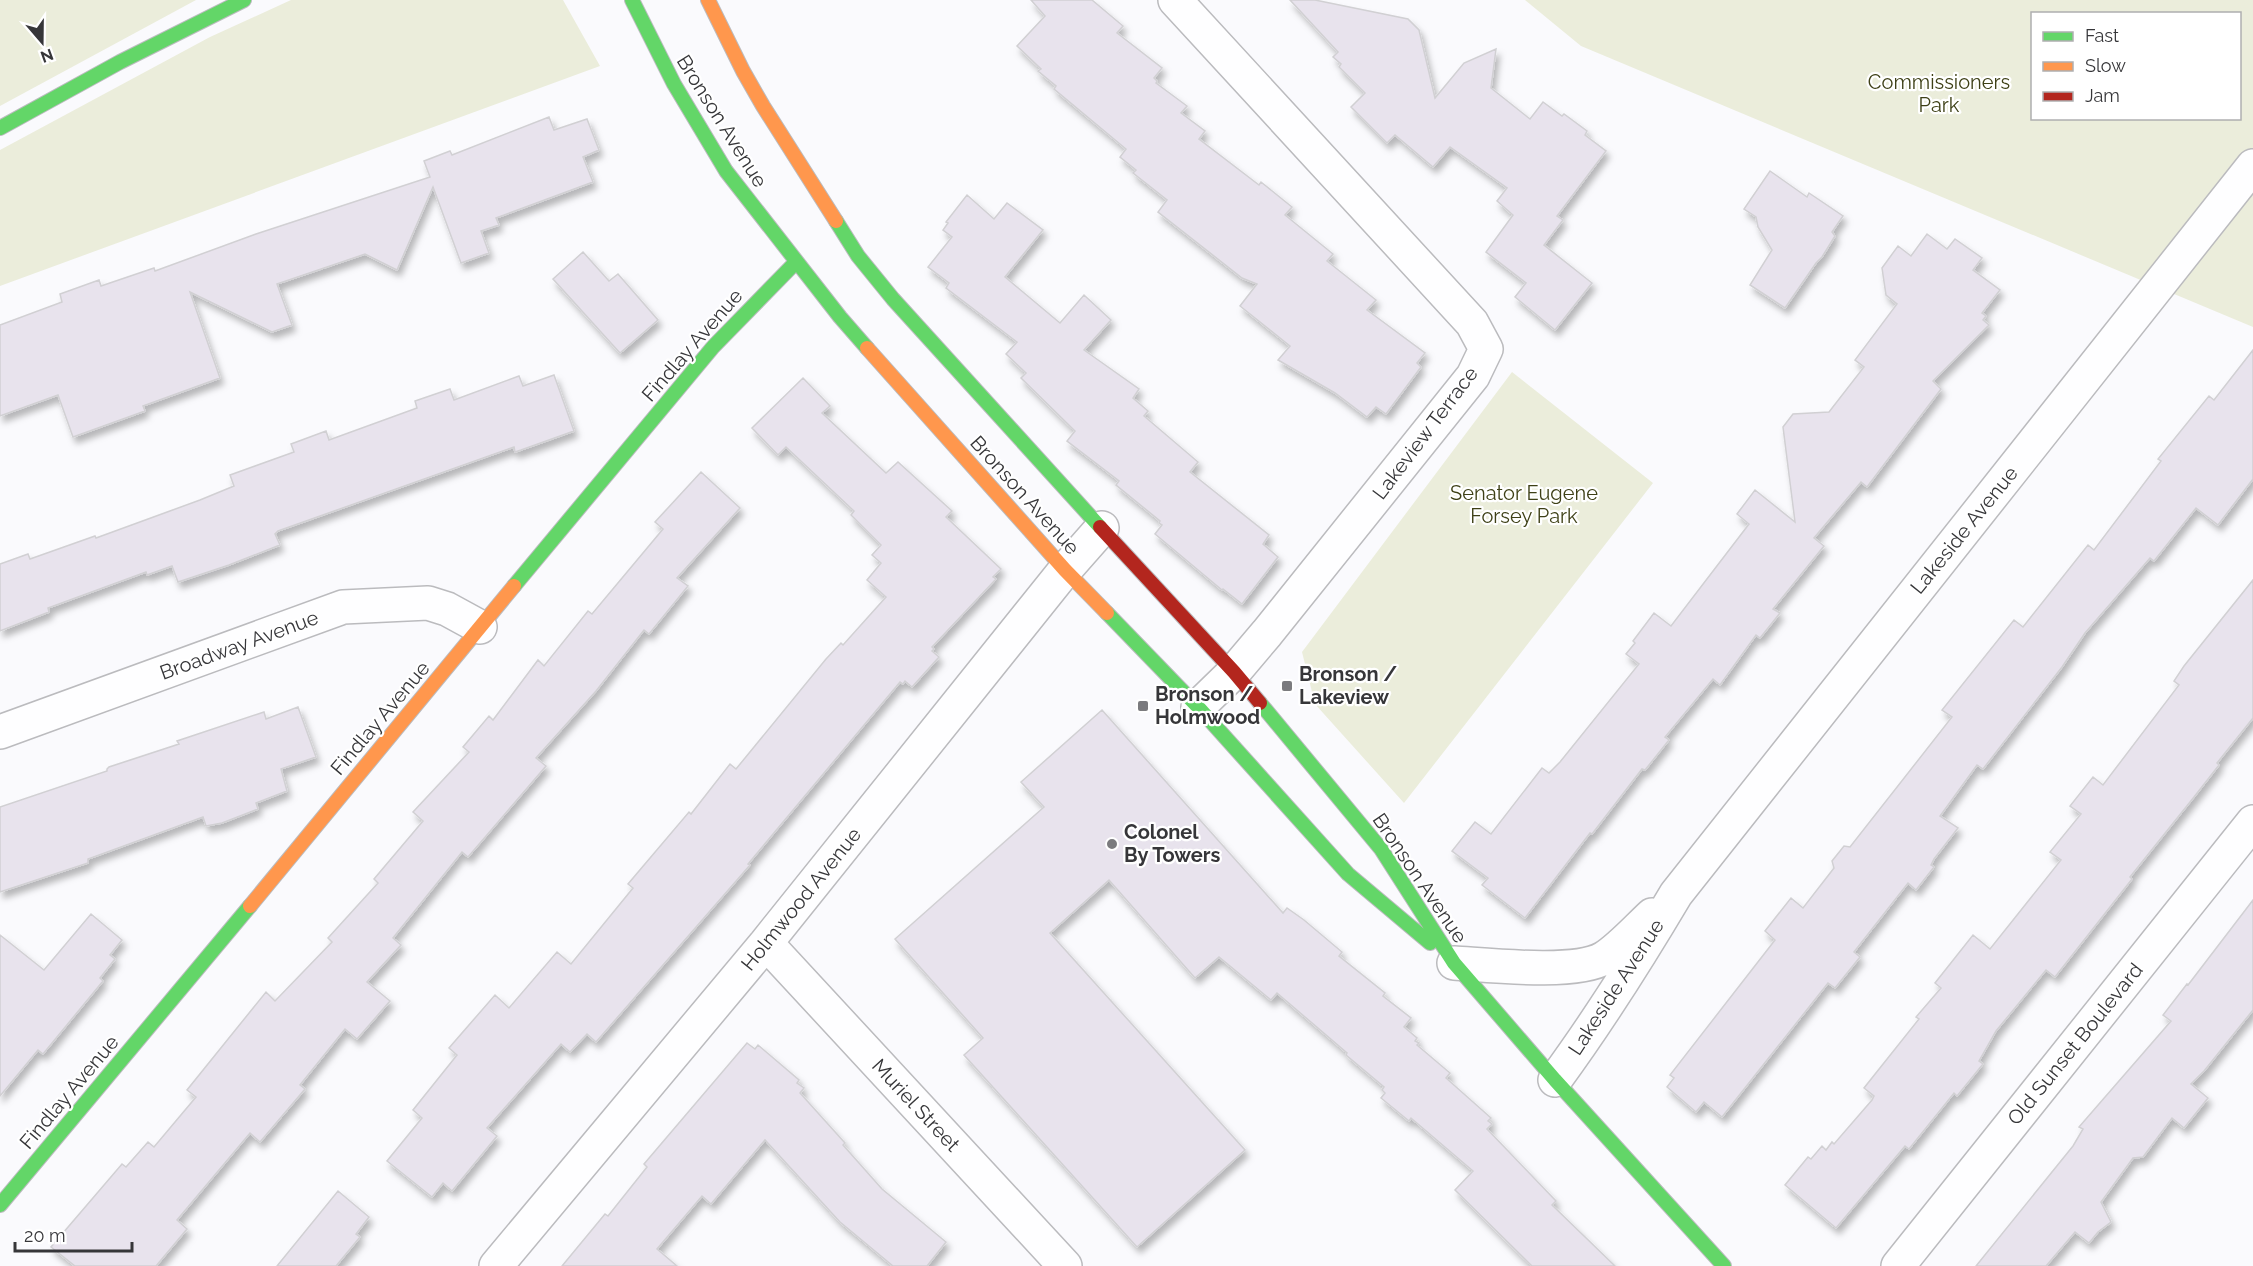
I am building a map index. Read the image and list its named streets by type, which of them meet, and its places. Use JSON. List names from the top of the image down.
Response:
{
  "streets": {
    "main road": ["Bronson Avenue", "Findlay Avenue"],
    "street": [
      "Lakeview Terrace",
      "Lakeside Avenue",
      "Broadway Avenue",
      "Holmwood Avenue",
      "Old Sunset Boulevard",
      "Muriel Street"
    ]
  },
  "crossings": [
    ["Bronson Avenue", "Findlay Avenue"],
    ["Bronson Avenue", "Lakeview Terrace"],
    ["Bronson Avenue", "Lakeside Avenue"],
    ["Bronson Avenue", "Holmwood Avenue"],
    ["Findlay Avenue", "Broadway Avenue"],
    ["Holmwood Avenue", "Muriel Street"]
  ],
  "parks": ["Commissioners Park", "Senator Eugene Forsey Park"],
  "places": {
    "transit": ["Bronson / Lakeview", "Bronson / Holmwood"],
    "other": ["Colonel By Towers"]
  },
  "legend": ["Fast", "Slow", "Jam"],
  "scale_bar": "20 m",
  "north": "bottom"
}
